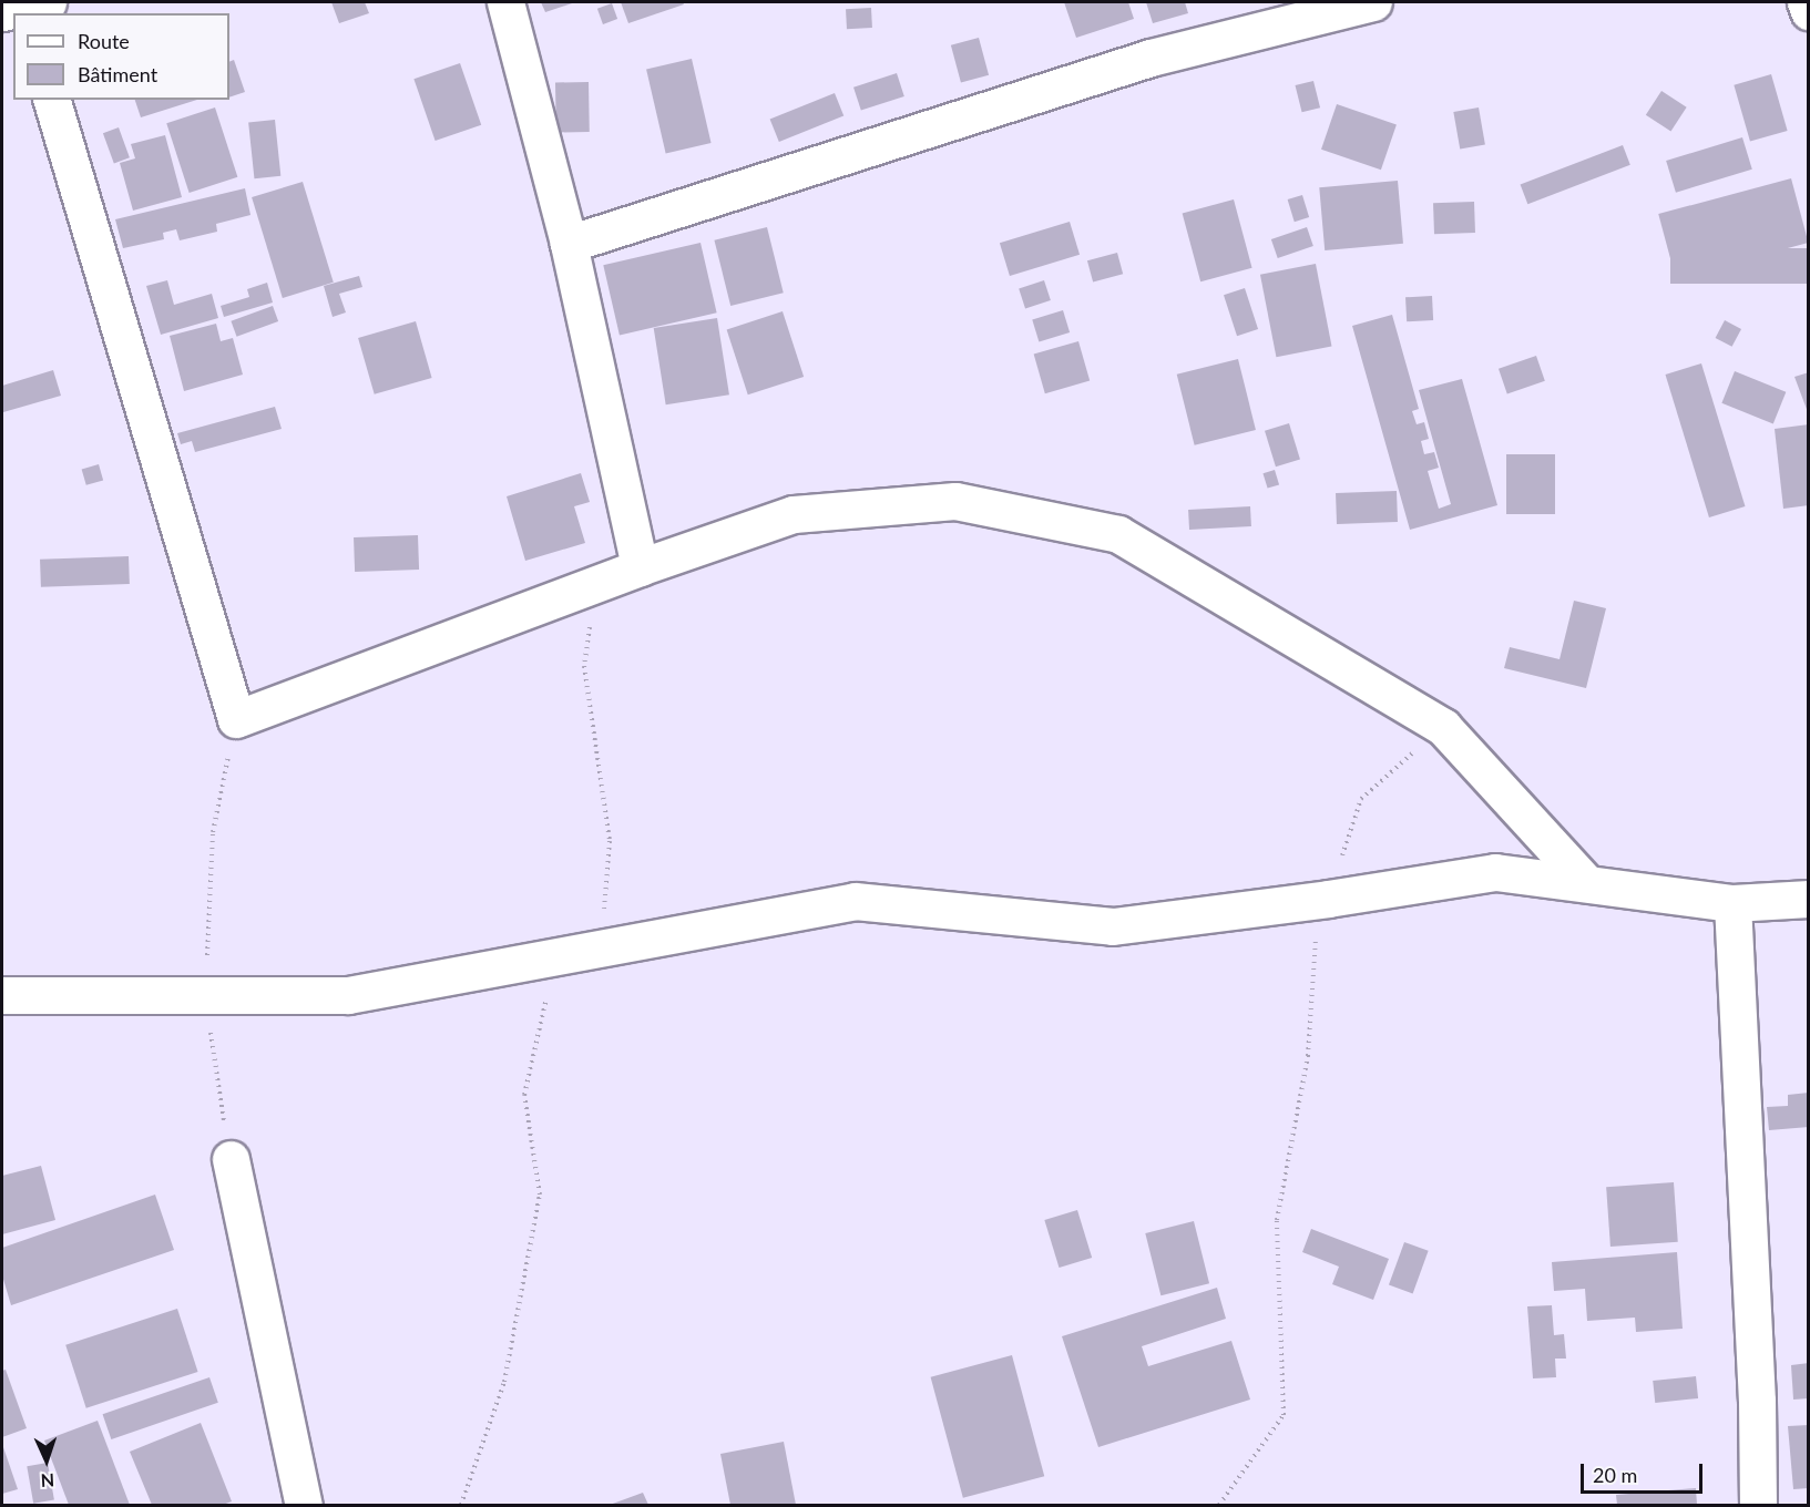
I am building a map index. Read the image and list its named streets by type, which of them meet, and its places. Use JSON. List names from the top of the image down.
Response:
{
  "legend": ["Route", "Bâtiment"],
  "scale_bar": "20 m",
  "north": "bottom"
}
